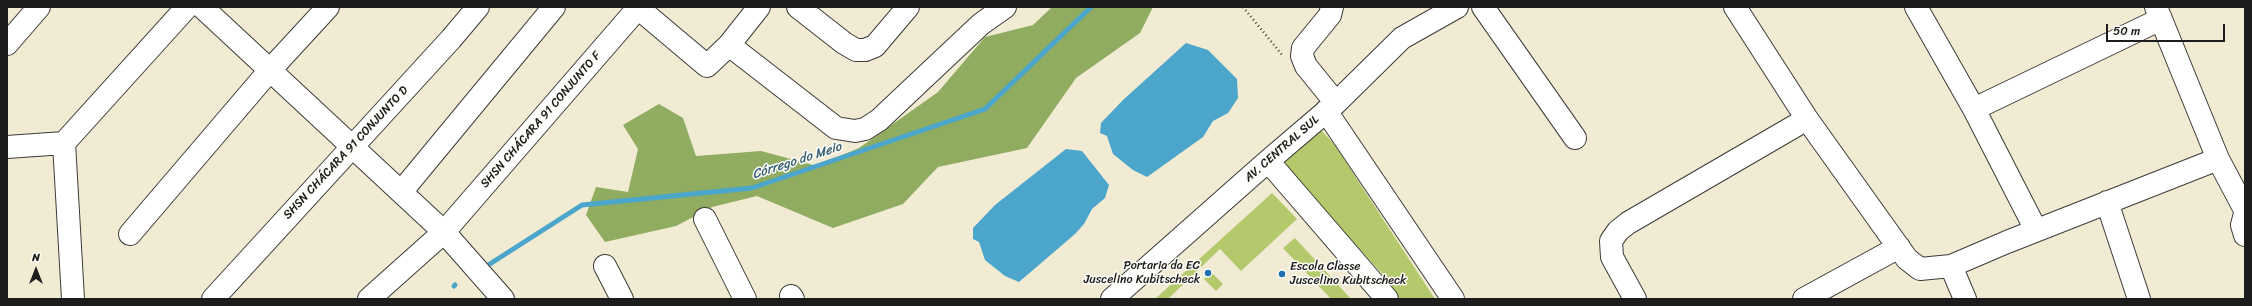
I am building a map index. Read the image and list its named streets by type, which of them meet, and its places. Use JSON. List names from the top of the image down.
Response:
{
  "streets": {
    "street": ["SHSN CHÁCARA 91 CONJUNTO F", "AV. CENTRAL SUL", "SHSN CHÁCARA 91 CONJUNTO D"]
  },
  "water": ["Córrego do Meio"],
  "places": ["Portaria da EC Juscelino Kubitscheck", "Escola Classe Juscelino Kubitscheck"],
  "scale_bar": "50 m",
  "north": "top"
}
